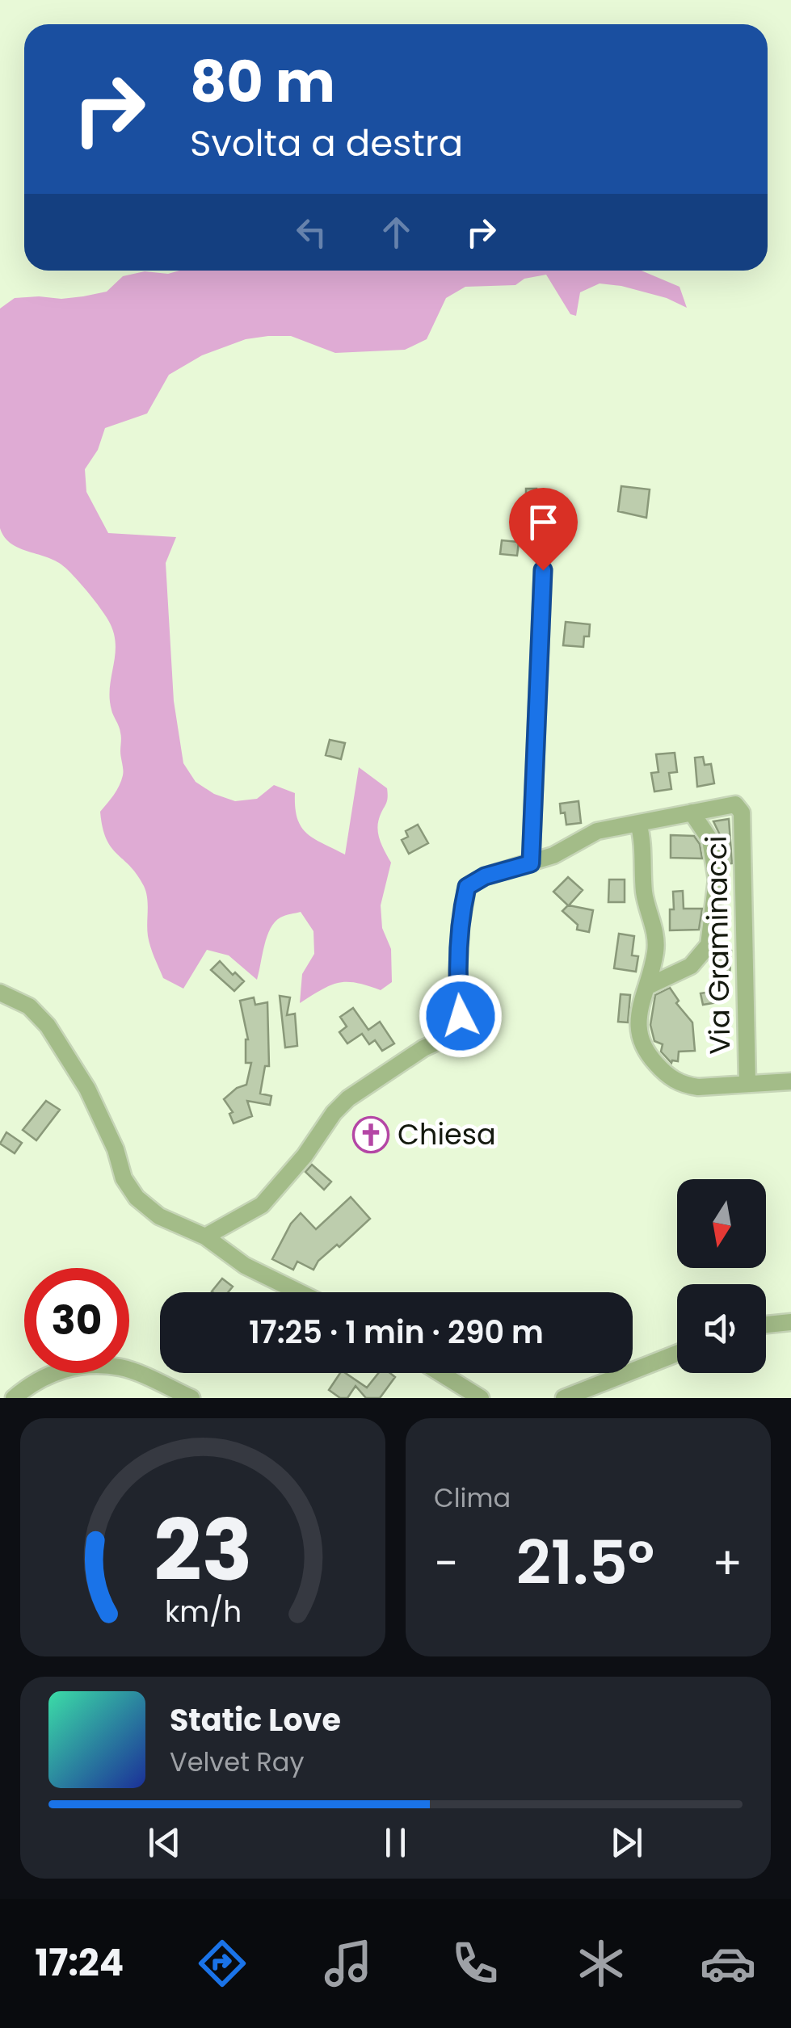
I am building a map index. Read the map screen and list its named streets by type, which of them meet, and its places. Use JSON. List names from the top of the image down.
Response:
{
  "streets": {
    "street": ["Via Graminacci"]
  },
  "places": {
    "church": ["Chiesa"]
  },
  "north": "bottom",
  "page": {
    "turn": ["80 m", "Svolta a destra"],
    "limit": "30",
    "trip": "17:25 · 1 min · 290 m",
    "tile": "Clima",
    "heat": ["−", "21.5°", "+"],
    "song": ["Static Love", "Velvet Ray"],
    "tabs": "17:24",
    "gauge": ["23", "km/h"]
  }
}
